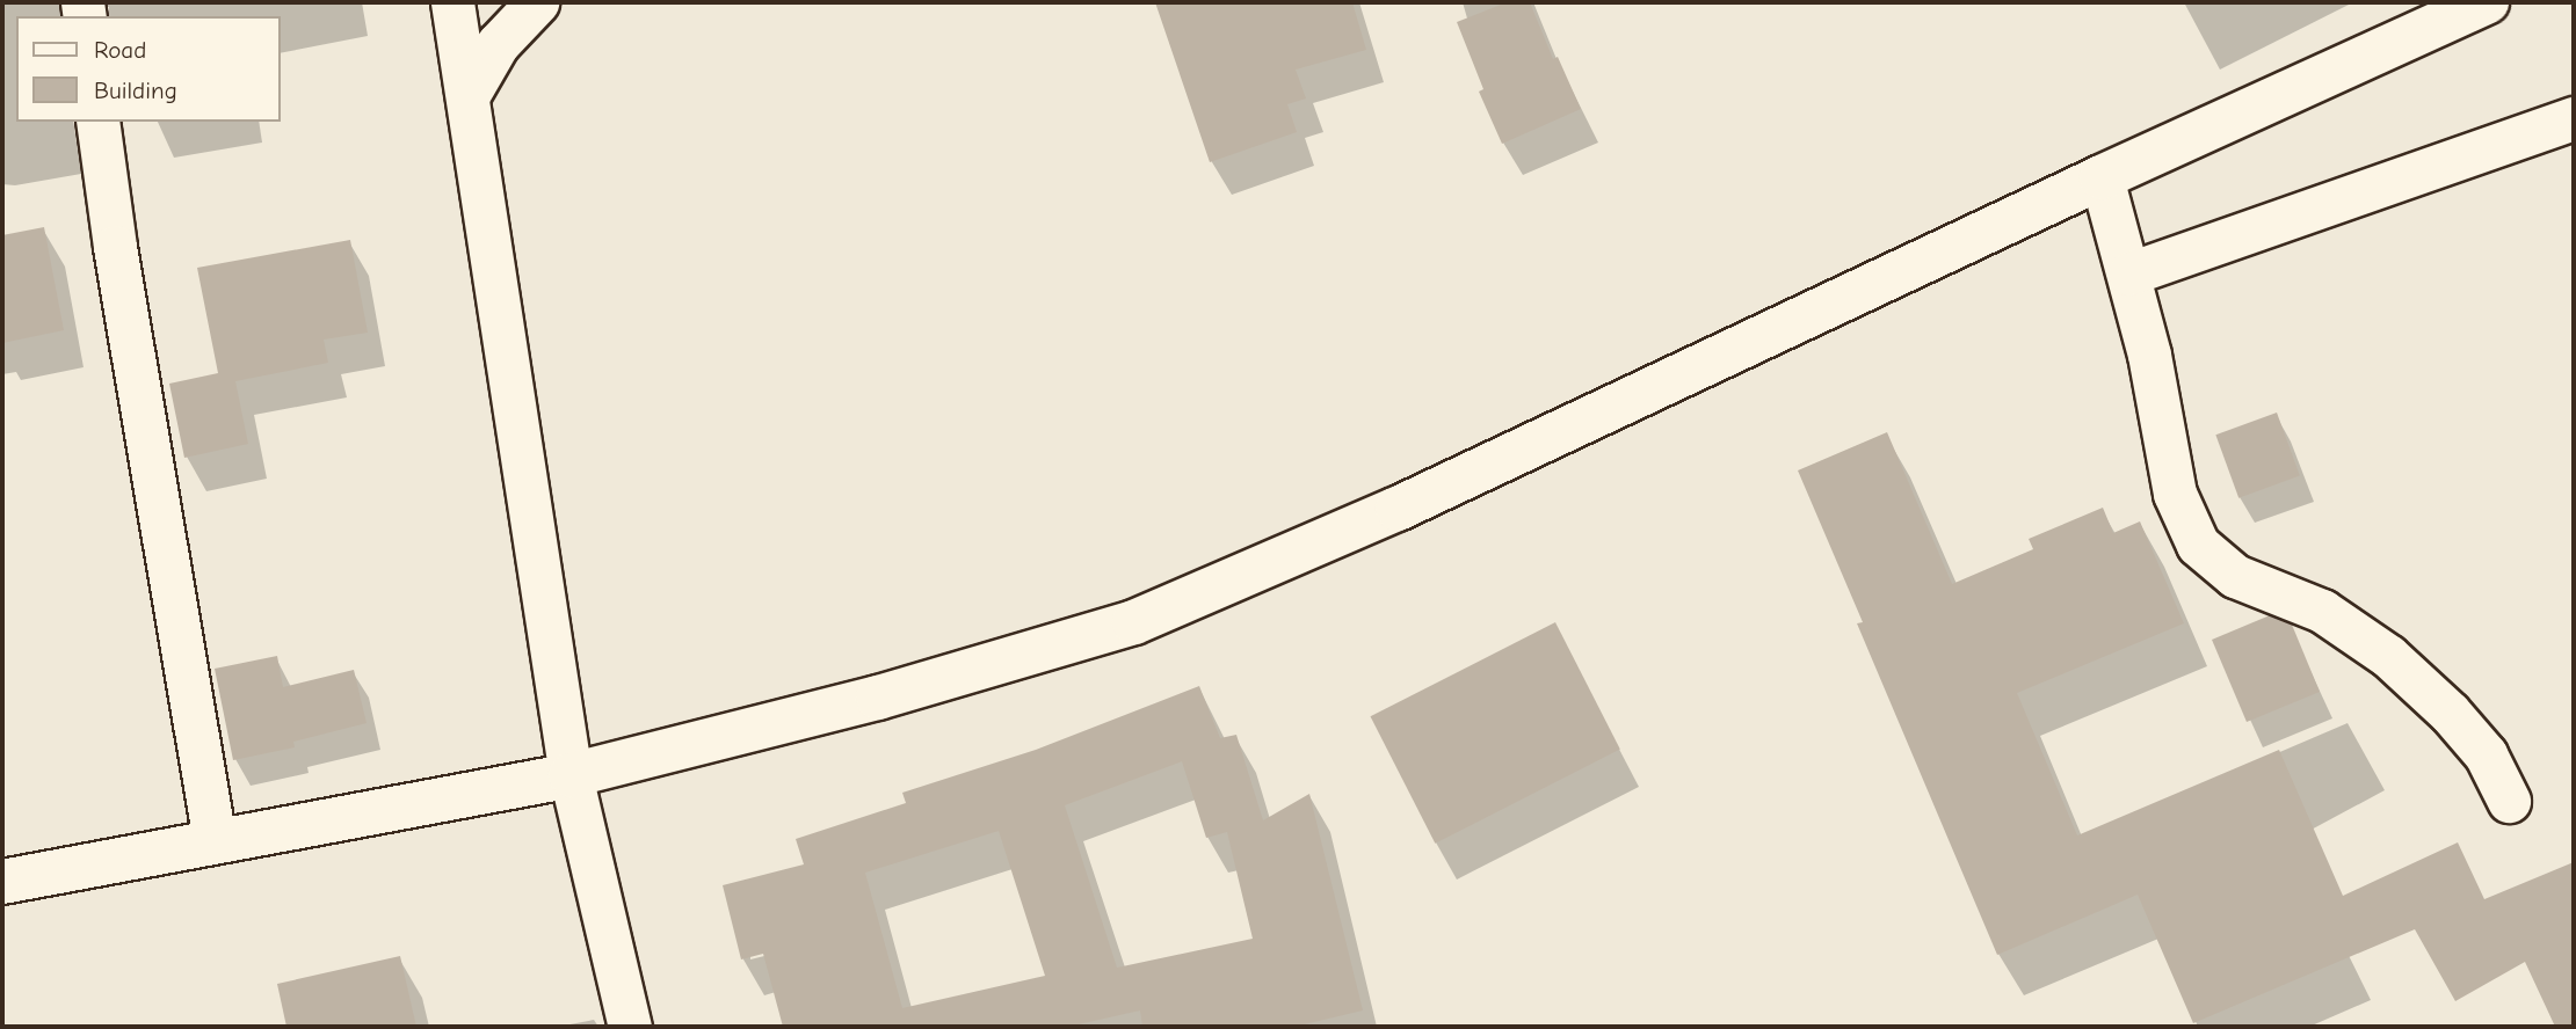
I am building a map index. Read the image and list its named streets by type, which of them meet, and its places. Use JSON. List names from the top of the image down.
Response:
{
  "legend": ["Road", "Building"]
}
